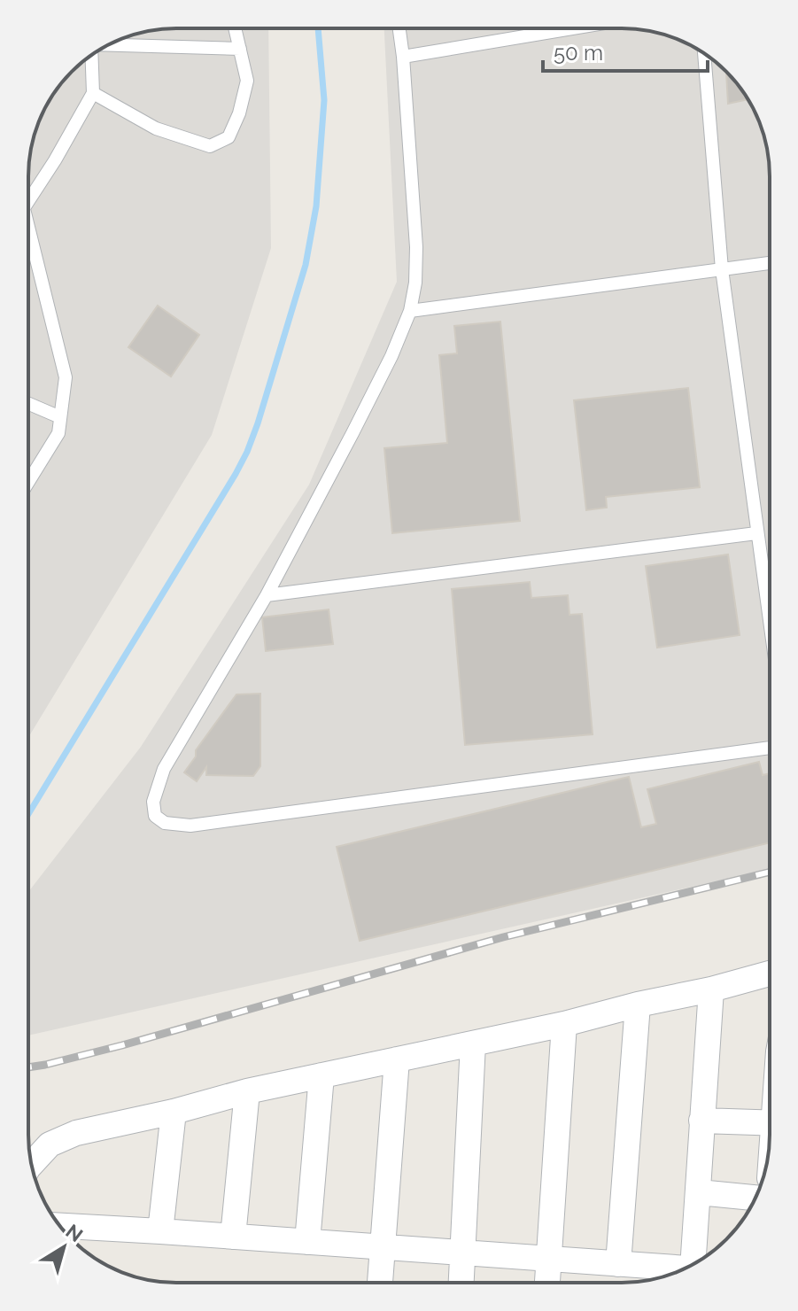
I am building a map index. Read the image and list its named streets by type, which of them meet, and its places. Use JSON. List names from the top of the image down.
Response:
{
  "scale_bar": "50 m",
  "north": "top right"
}
